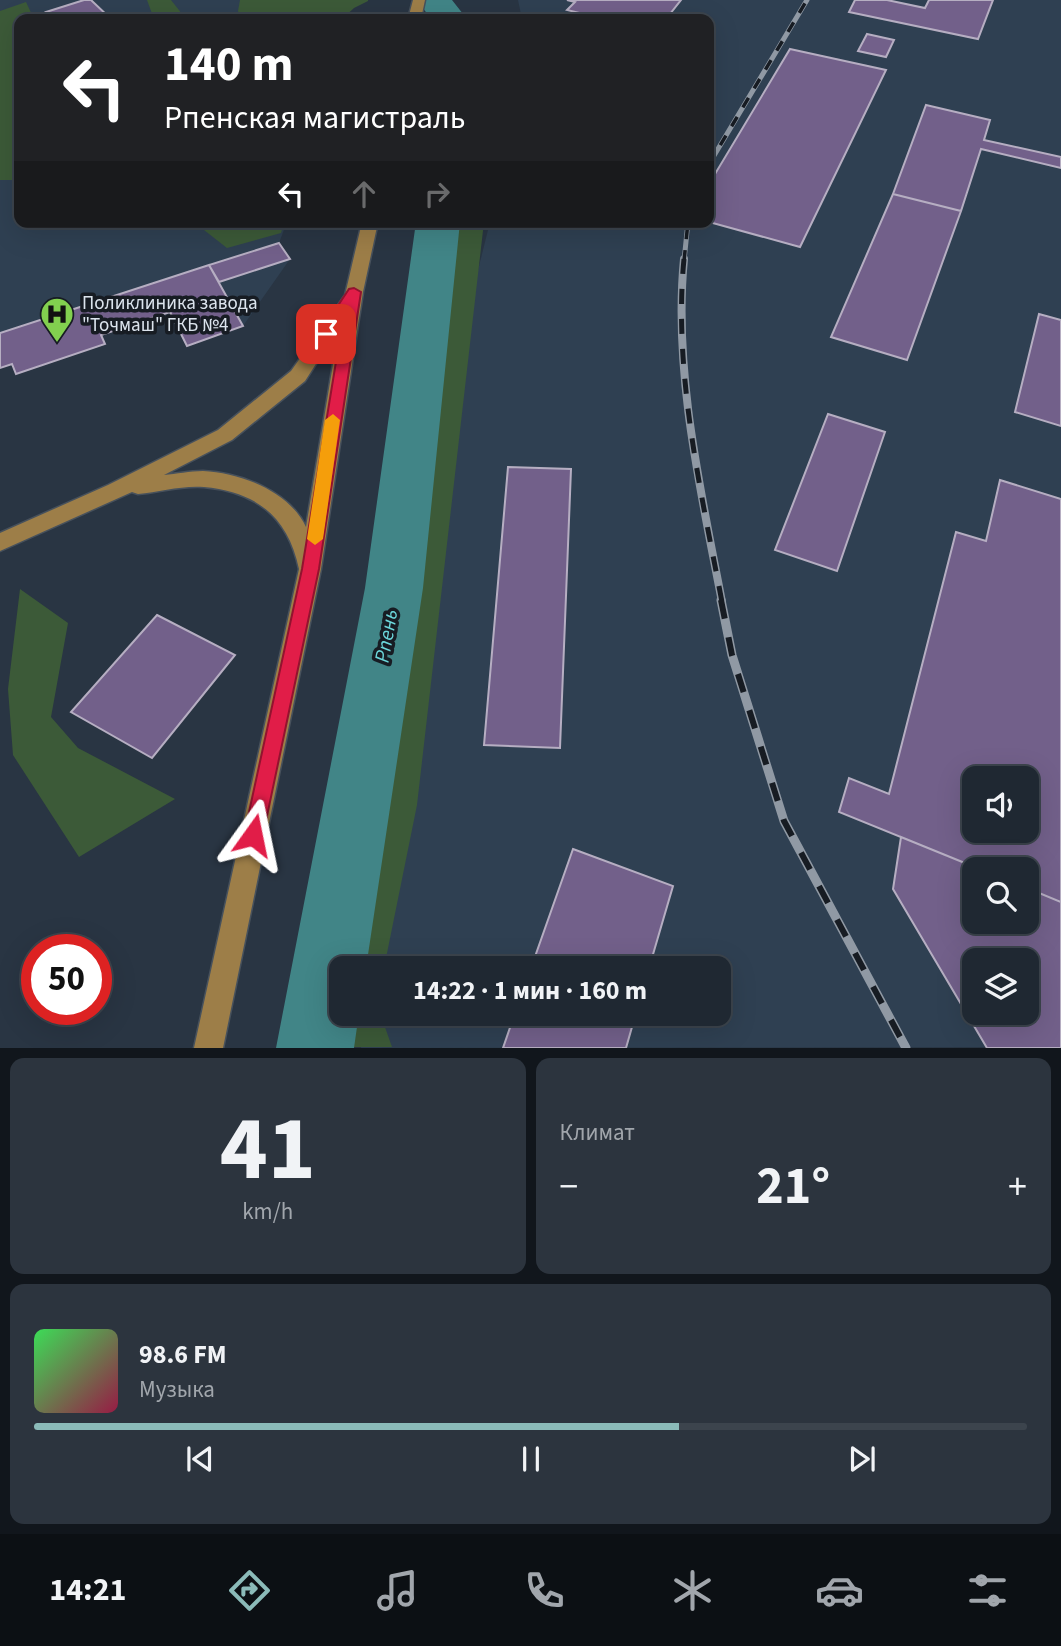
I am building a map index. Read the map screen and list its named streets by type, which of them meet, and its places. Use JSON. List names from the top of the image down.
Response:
{
  "water": ["Рпень"],
  "places": {
    "hospital": ["Поликлиника завода \"Точмаш\" ГКБ №4"]
  },
  "page": {
    "turn": ["140 m", "Рпенская магистраль"],
    "limit": "50",
    "trip": "14:22 · 1 мин · 160 m",
    "tile": [
      ["41", "km/h"],
      "Климат"
    ],
    "heat": ["−", "21°", "+"],
    "song": ["98.6 FM", "Музыка"],
    "tabs": "14:21"
  }
}
